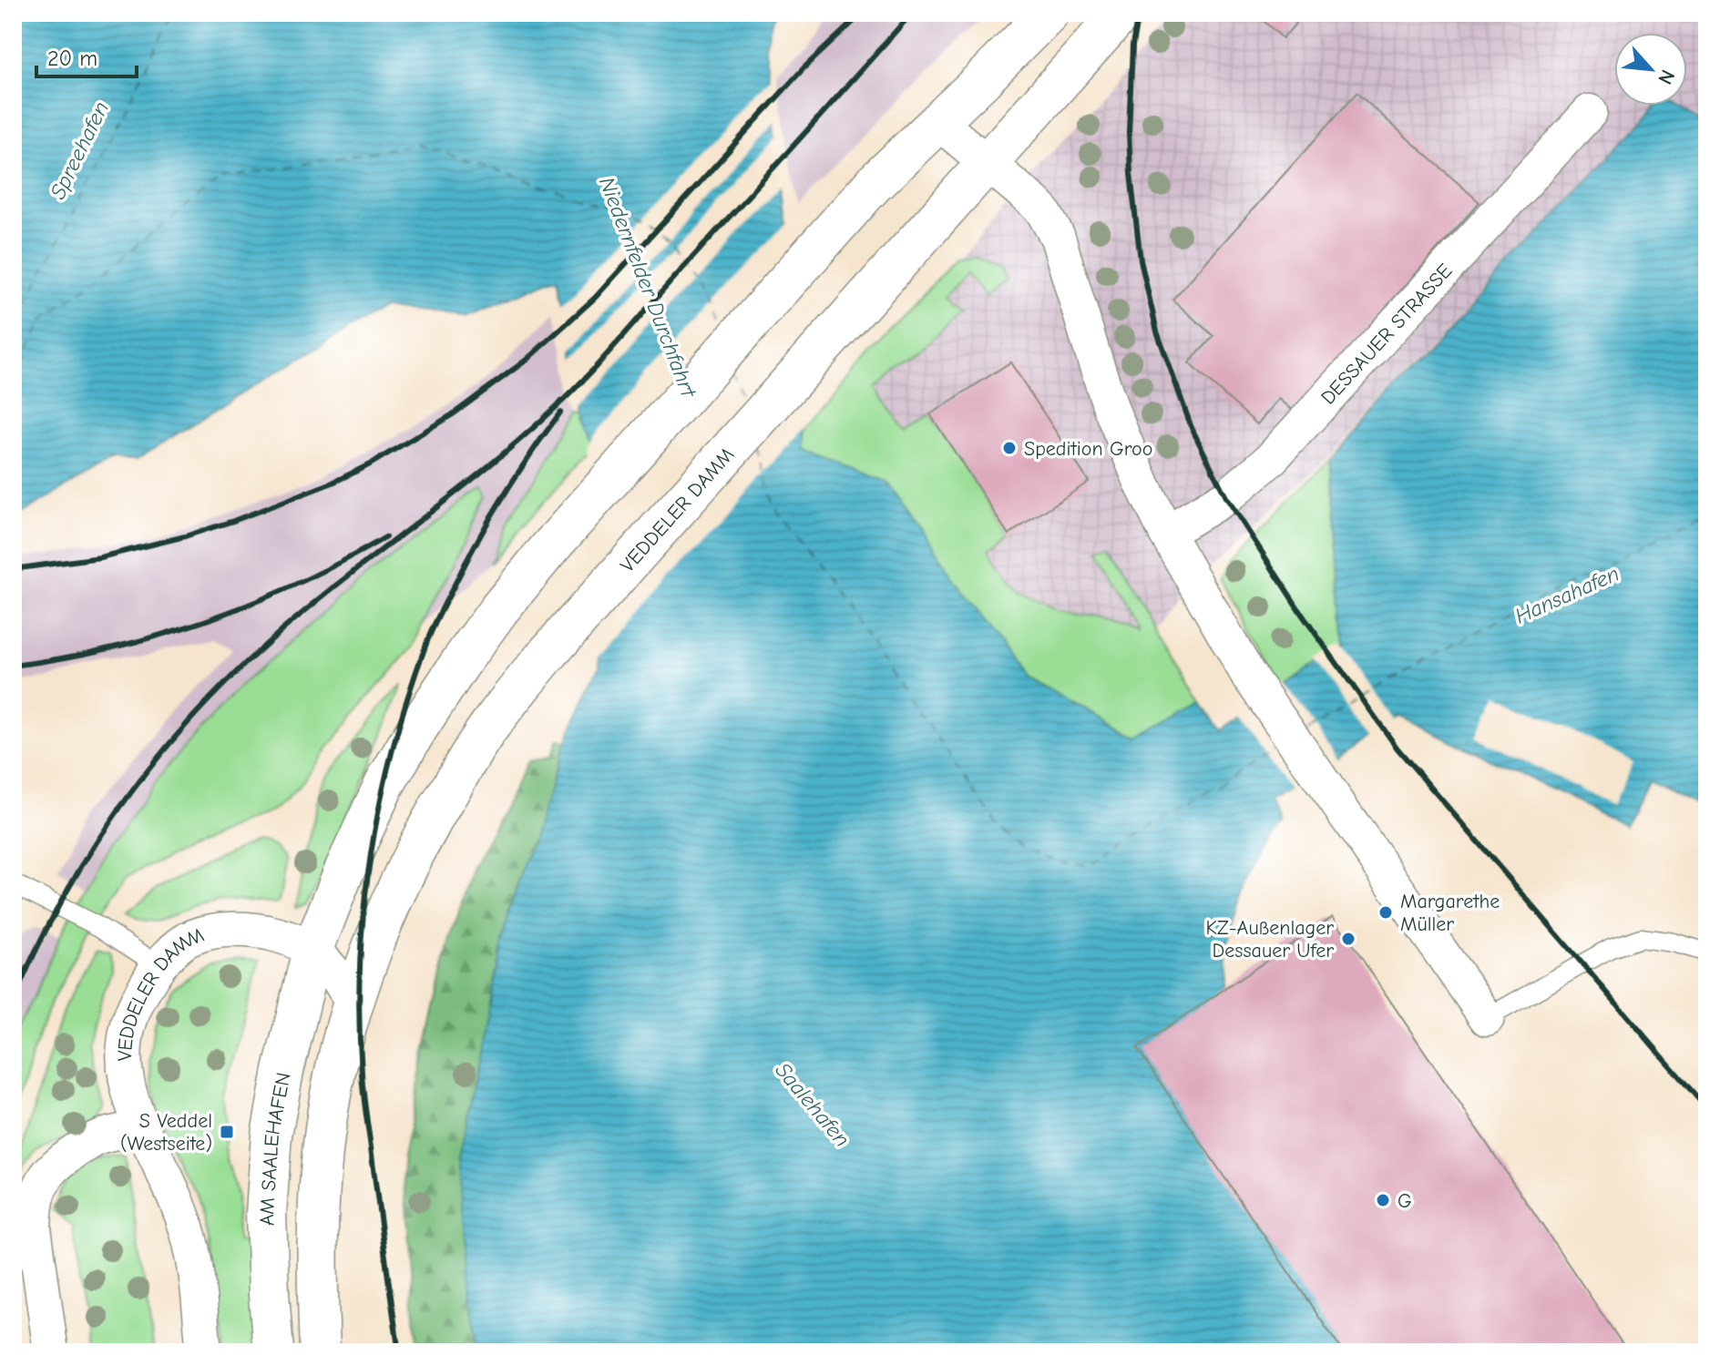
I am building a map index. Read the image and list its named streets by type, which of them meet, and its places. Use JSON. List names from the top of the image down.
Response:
{
  "streets": {
    "main road": ["VEDDELER DAMM", "AM SAALEHAFEN"],
    "street": ["DESSAUER STRASSE"]
  },
  "crossings": [
    ["VEDDELER DAMM", "AM SAALEHAFEN"]
  ],
  "water": [
    "Spreehafen",
    "Niedernfelder Durchfahrt",
    "Hansahafen",
    "Saalehafen"
  ],
  "places": {
    "other": [
      "Spedition Groo",
      "Margarethe Müller",
      "KZ-Außenlager Dessauer Ufer",
      "G"
    ],
    "transit": ["S Veddel (Westseite)"]
  },
  "scale_bar": "20 m",
  "north": "bottom right"
}
